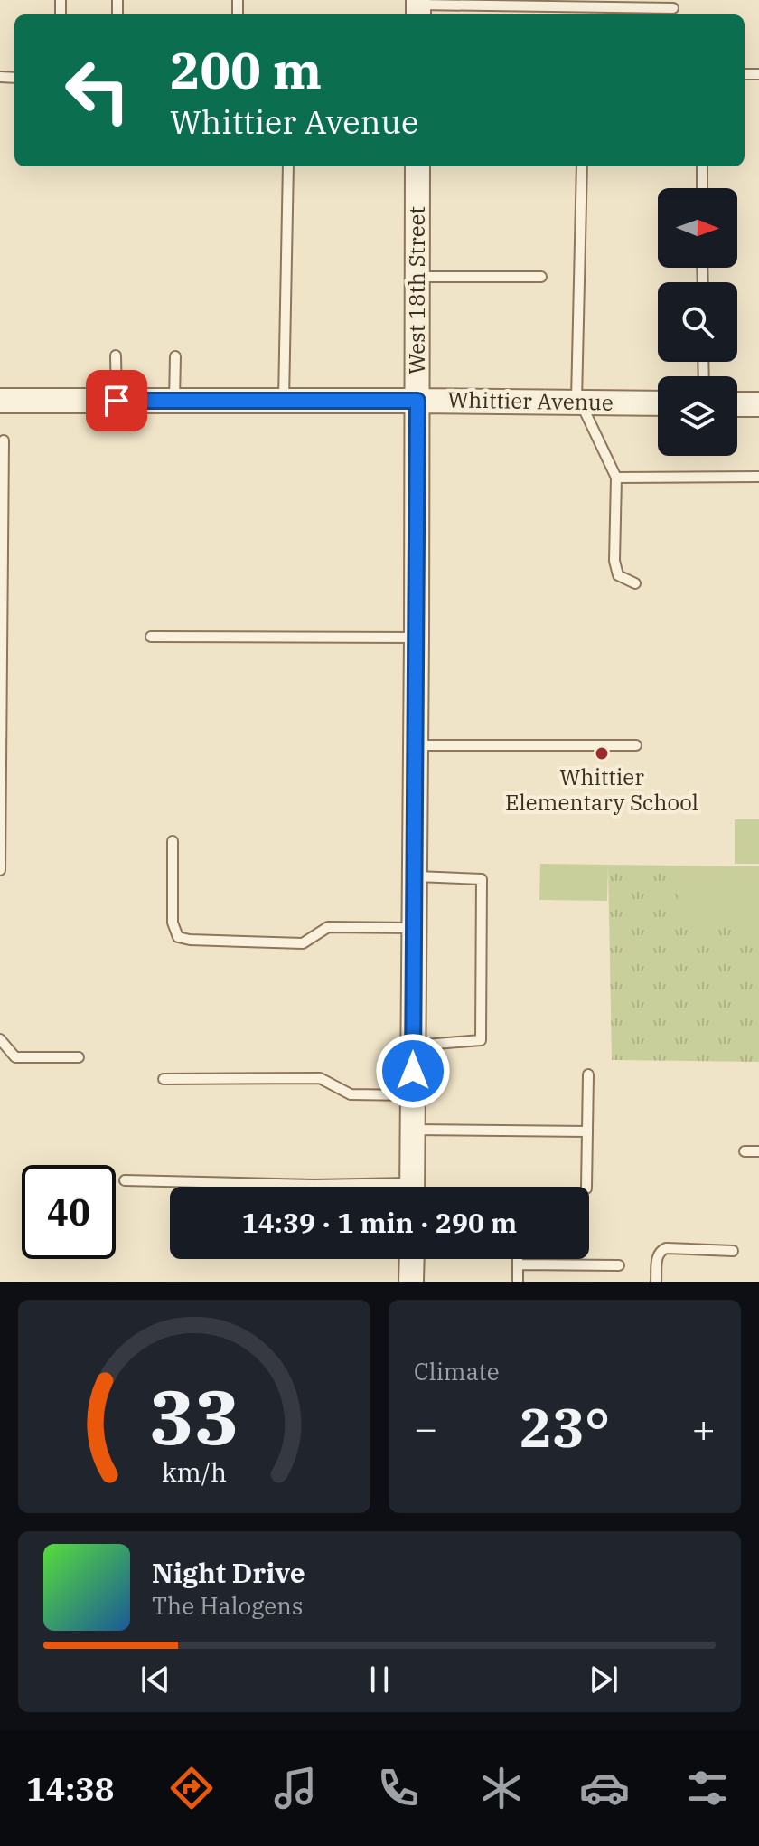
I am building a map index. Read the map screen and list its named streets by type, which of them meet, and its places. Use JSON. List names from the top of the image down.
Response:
{
  "streets": {
    "street": ["West 18th Street", "Whittier Avenue"]
  },
  "crossings": [
    ["West 18th Street", "Whittier Avenue"]
  ],
  "places": ["Whittier Elementary School"],
  "north": "right",
  "page": {
    "turn": ["200 m", "Whittier Avenue"],
    "limit": "40",
    "trip": "14:39 · 1 min · 290 m",
    "tile": "Climate",
    "heat": ["−", "23°", "+"],
    "song": ["Night Drive", "The Halogens"],
    "tabs": "14:38",
    "gauge": ["33", "km/h"]
  }
}
